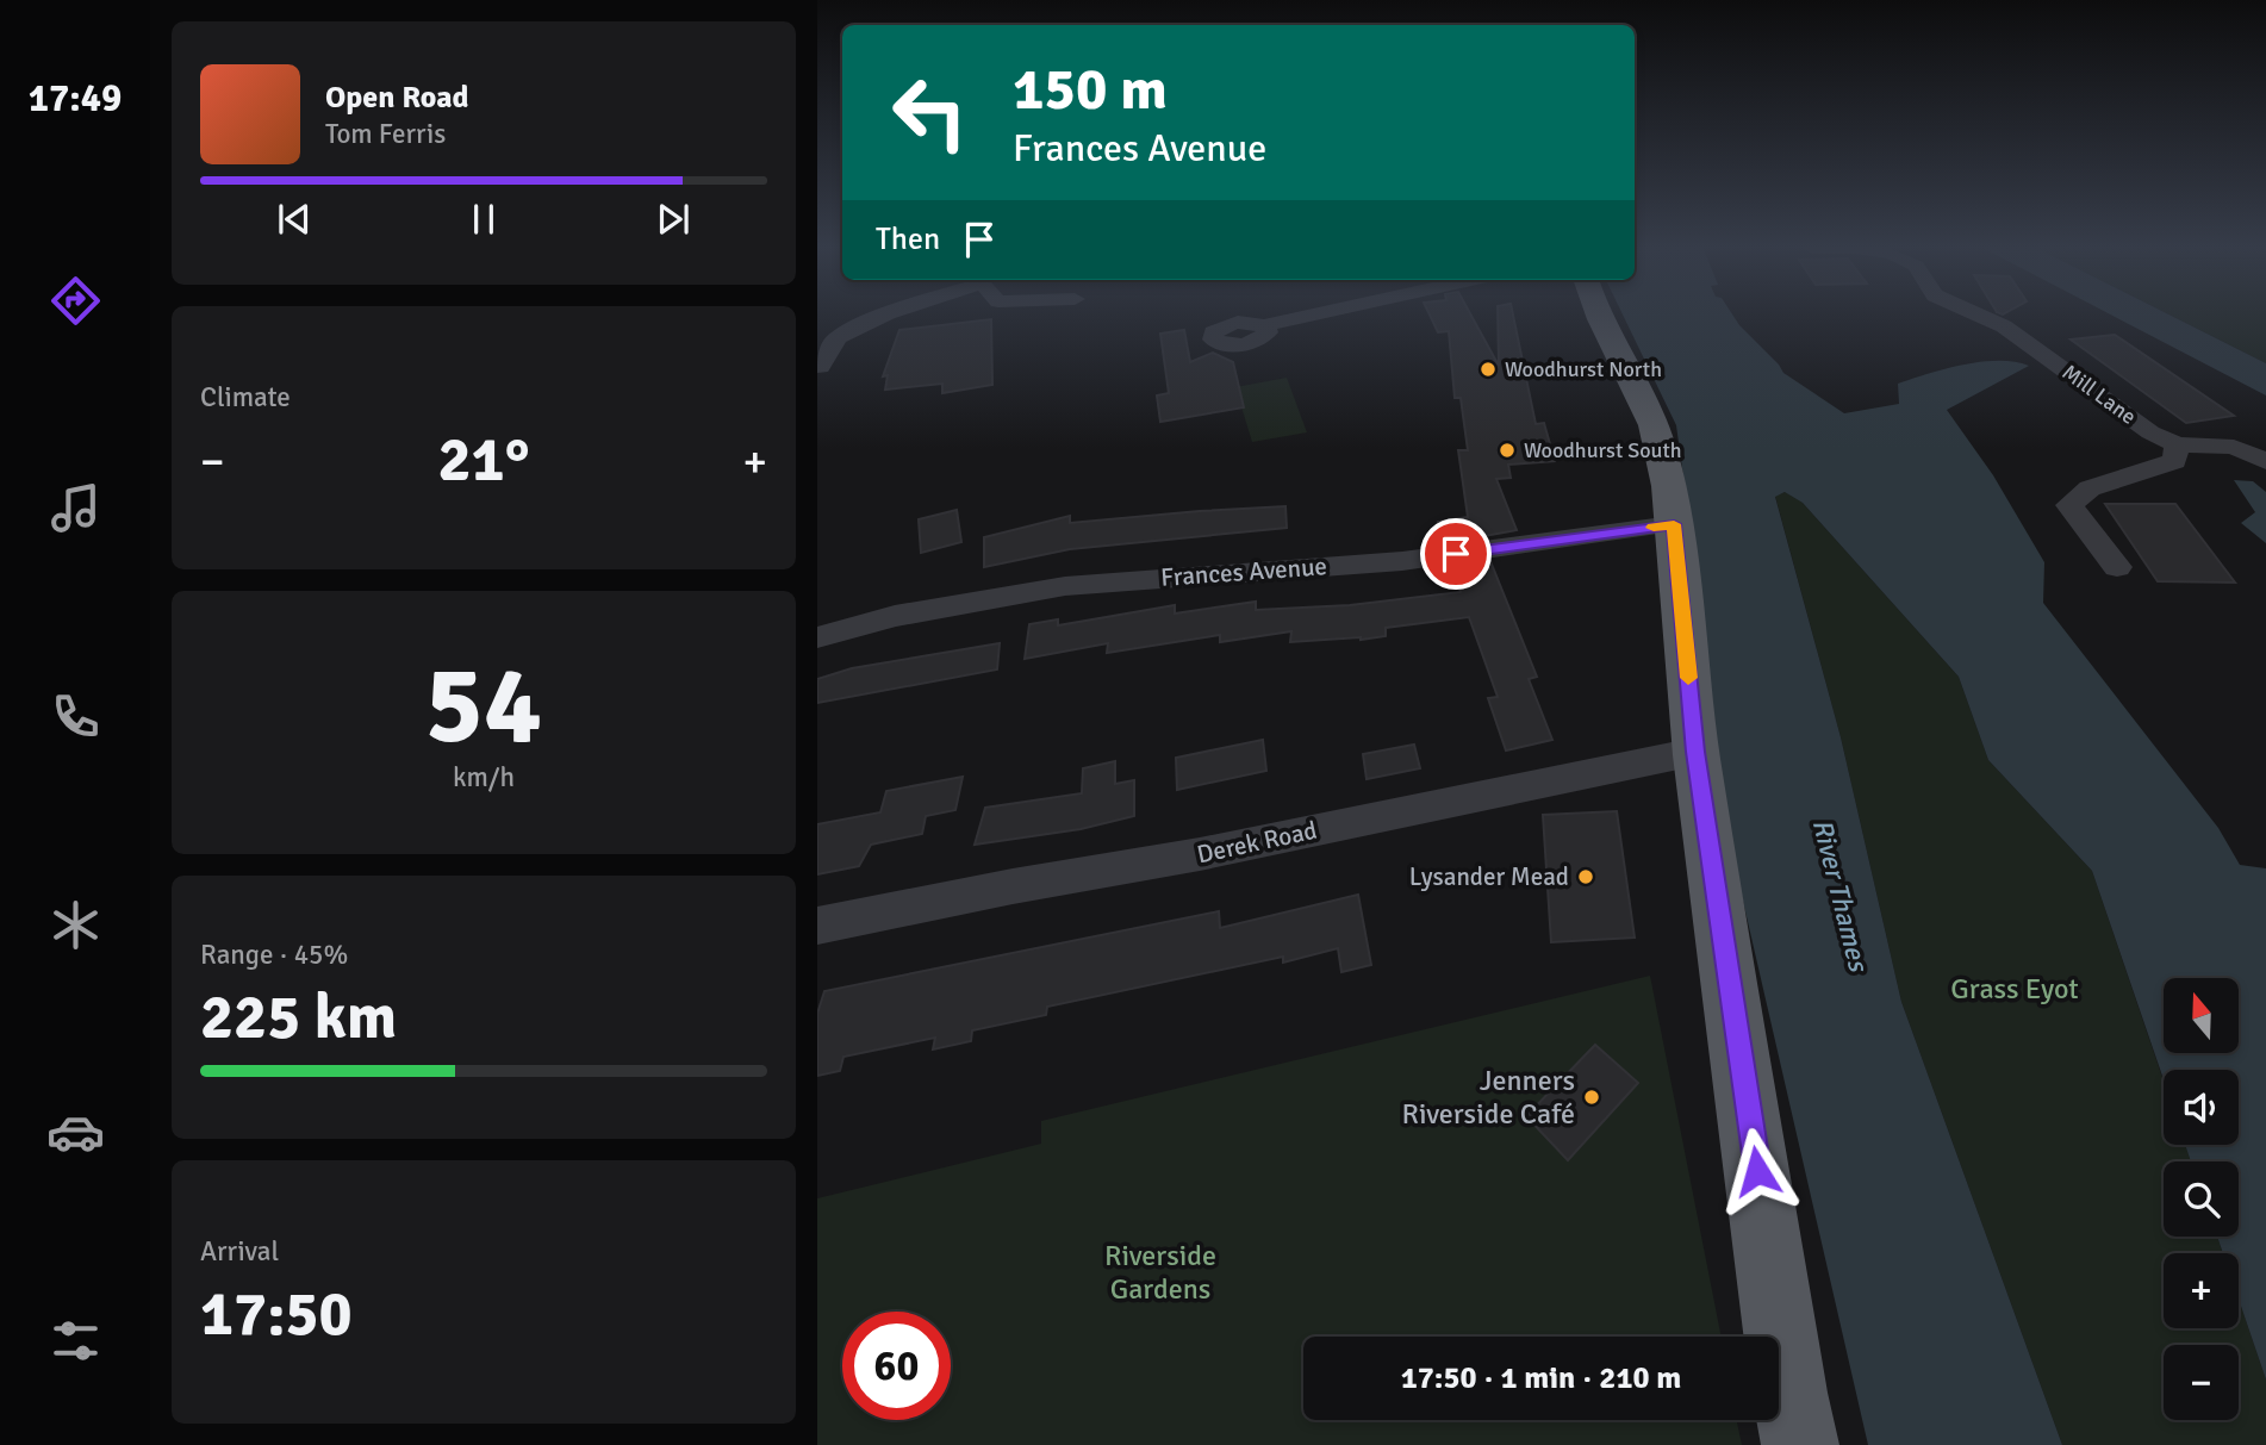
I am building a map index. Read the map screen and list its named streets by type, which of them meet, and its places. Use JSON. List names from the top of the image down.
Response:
{
  "streets": {
    "street": ["Mill Lane", "Frances Avenue", "Derek Road"]
  },
  "water": ["River Thames"],
  "parks": ["Grass Eyot", "Riverside Gardens"],
  "places": [
    "Woodhurst North",
    "Woodhurst South",
    "Lysander Mead",
    "Jenners Riverside Café"
  ],
  "north": "top",
  "page": {
    "tabs": "17:49",
    "turn": ["150 m", "Frances Avenue"],
    "song": ["Open Road", "Tom Ferris"],
    "then": "Then",
    "tile": [
      "Climate",
      ["54", "km/h"],
      ["Range · 45%", "225 km"],
      ["Arrival", "17:50"]
    ],
    "heat": ["−", "21°", "+"],
    "map_buttons": ["+", "−"],
    "limit": "60",
    "trip": "17:50 · 1 min · 210 m"
  }
}
